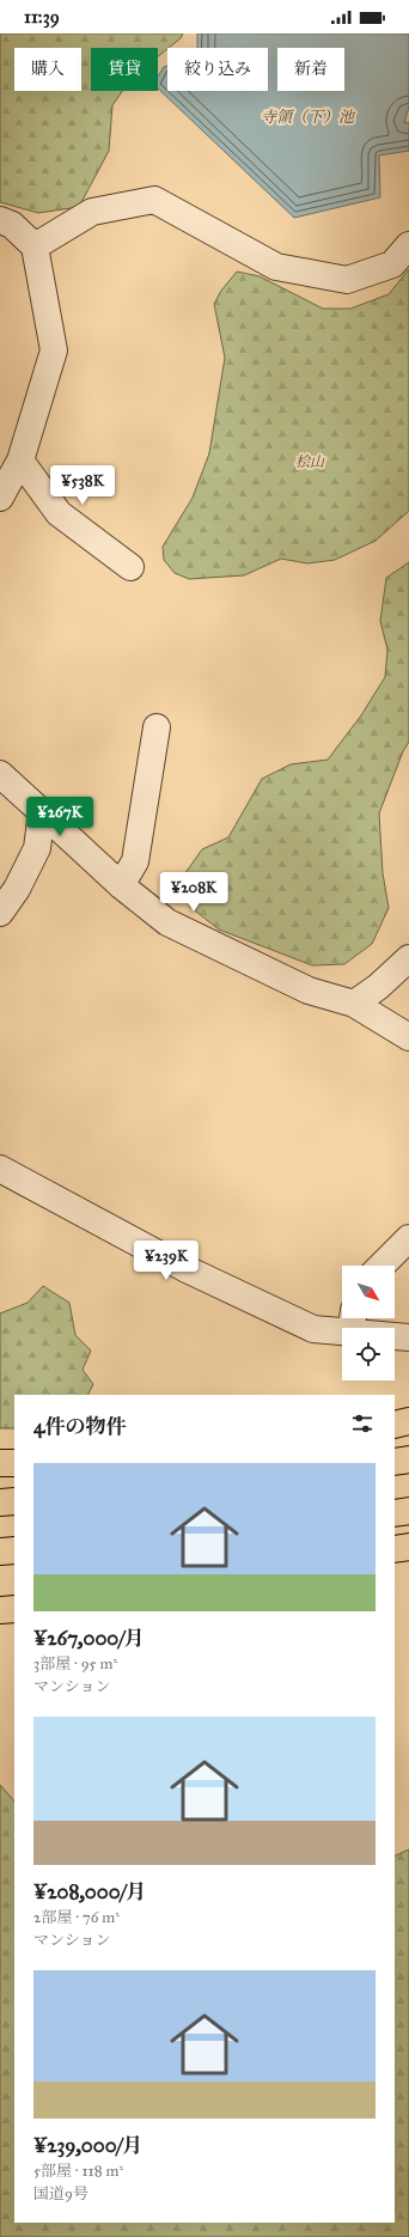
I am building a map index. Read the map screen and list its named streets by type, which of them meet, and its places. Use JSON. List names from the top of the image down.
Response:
{
  "water": ["寺領（下）池"],
  "parks": ["桧山"],
  "north": "bottom right",
  "page": {
    "status": "11:39",
    "chip": [
      "購入",
      "賃貸",
      "絞り込み",
      "新着"
    ],
    "price": [
      "¥538K",
      "¥267K",
      "¥208K",
      "¥239K"
    ],
    "heading": "4件の物件",
    "list": [
      {
        "name": "¥267,000/月",
        "note": "3部屋 · 95 m² · マンション"
      },
      {
        "name": "¥208,000/月",
        "note": "2部屋 · 76 m² · マンション"
      },
      {
        "name": "¥239,000/月",
        "note": "5部屋 · 118 m² · 国道9号"
      }
    ]
  }
}
